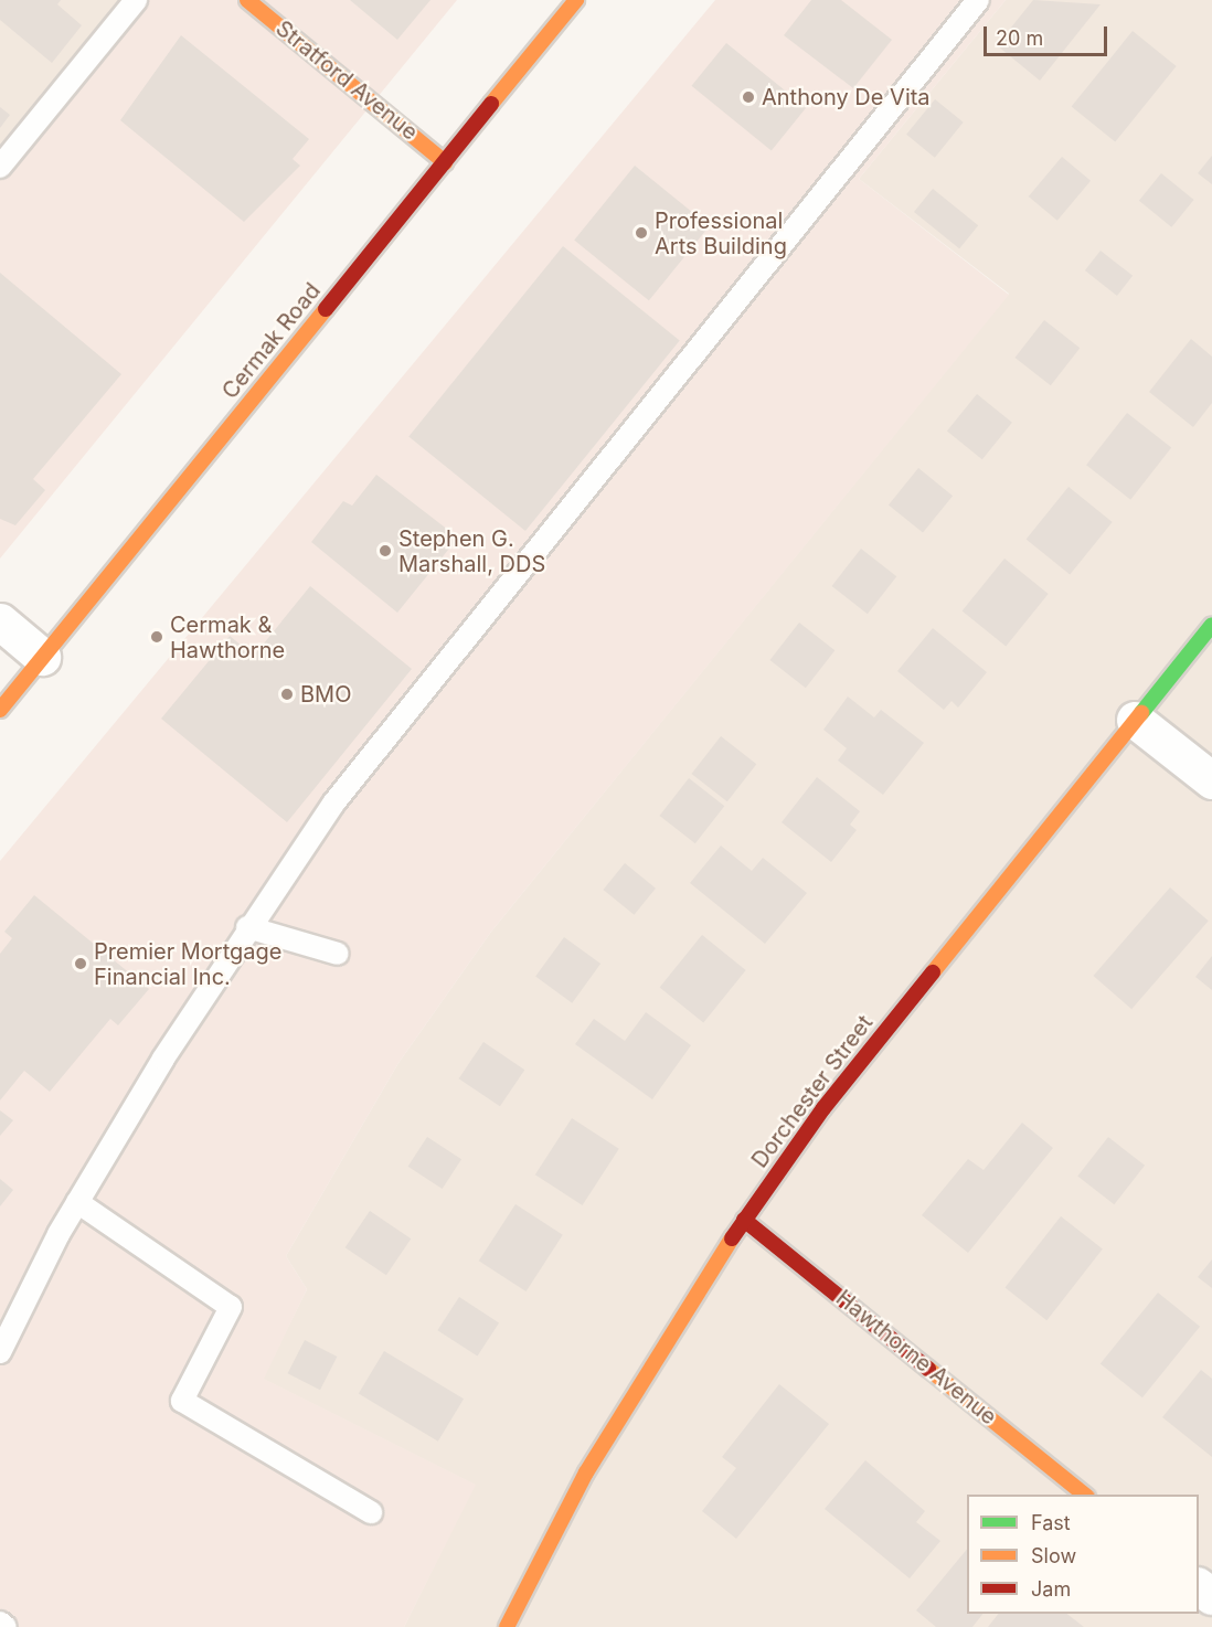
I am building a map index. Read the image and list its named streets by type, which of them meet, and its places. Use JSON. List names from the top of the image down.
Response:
{
  "streets": {
    "street": [
      "Stratford Avenue",
      "Cermak Road",
      "Dorchester Street",
      "Hawthorne Avenue"
    ]
  },
  "crossings": [
    ["Stratford Avenue", "Cermak Road"],
    ["Dorchester Street", "Hawthorne Avenue"]
  ],
  "places": [
    "Anthony De Vita",
    "Professional Arts Building",
    "Stephen G. Marshall, DDS",
    "Cermak & Hawthorne",
    "BMO",
    "Premier Mortgage Financial Inc."
  ],
  "legend": ["Fast", "Slow", "Jam"],
  "scale_bar": "20 m"
}
